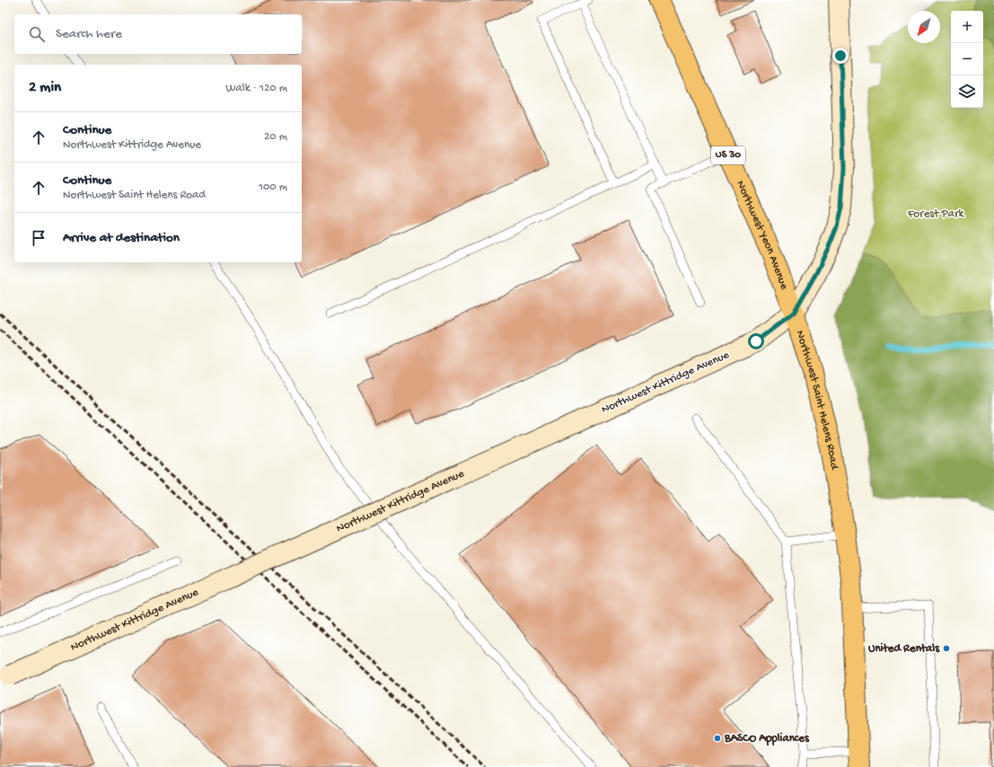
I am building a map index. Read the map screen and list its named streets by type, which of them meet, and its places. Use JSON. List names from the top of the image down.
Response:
{
  "streets": {
    "highway": ["US 30", "Northwest Yeon Avenue", "Northwest Saint Helens Road"],
    "main road": ["Northwest Kittridge Avenue"]
  },
  "crossings": [
    ["Northwest Yeon Avenue", "Northwest Kittridge Avenue"],
    ["Northwest Yeon Avenue", "Northwest Saint Helens Road"],
    ["Northwest Kittridge Avenue", "Northwest Saint Helens Road"]
  ],
  "parks": ["Forest Park"],
  "places": ["United Rentals", "BASCO Appliances"],
  "north": "bottom left",
  "page": {
    "map_buttons": ["+", "−"],
    "search": "Search here",
    "heading": ["2 min", "Walk · 120 m"],
    "list": [
      ["Continue", "Northwest Kittridge Avenue", "20 m"],
      ["Continue", "Northwest Saint Helens Road", "100 m"],
      "Arrive at destination"
    ]
  }
}
